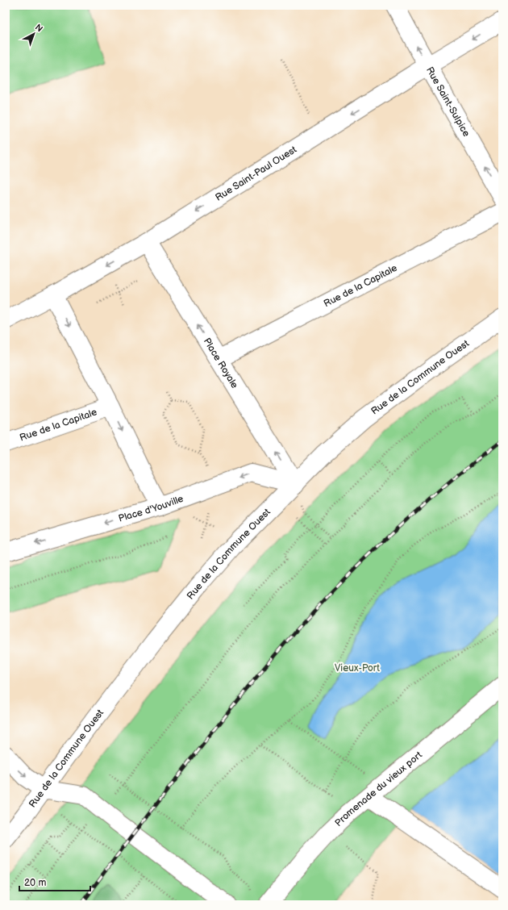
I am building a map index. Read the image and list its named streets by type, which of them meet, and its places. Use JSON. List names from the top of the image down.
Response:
{
  "streets": {
    "street": [
      "Rue Saint-Sulpice",
      "Rue Saint-Paul Ouest",
      "Rue de la Capitale",
      "Place Royale",
      "Rue de la Commune Ouest",
      "Place d'Youville",
      "Promenade du vieux port"
    ]
  },
  "crossings": [
    ["Rue Saint-Sulpice", "Rue Saint-Paul Ouest"],
    ["Rue Saint-Paul Ouest", "Place Royale"],
    ["Rue de la Capitale", "Place Royale"],
    ["Place Royale", "Rue de la Commune Ouest"],
    ["Place Royale", "Place d'Youville"],
    ["Rue de la Commune Ouest", "Place d'Youville"]
  ],
  "one_way": ["Rue Saint-Sulpice", "Rue Saint-Paul Ouest", "Place d'Youville"],
  "parks": ["Vieux-Port"],
  "scale_bar": "20 m",
  "north": "top right"
}
